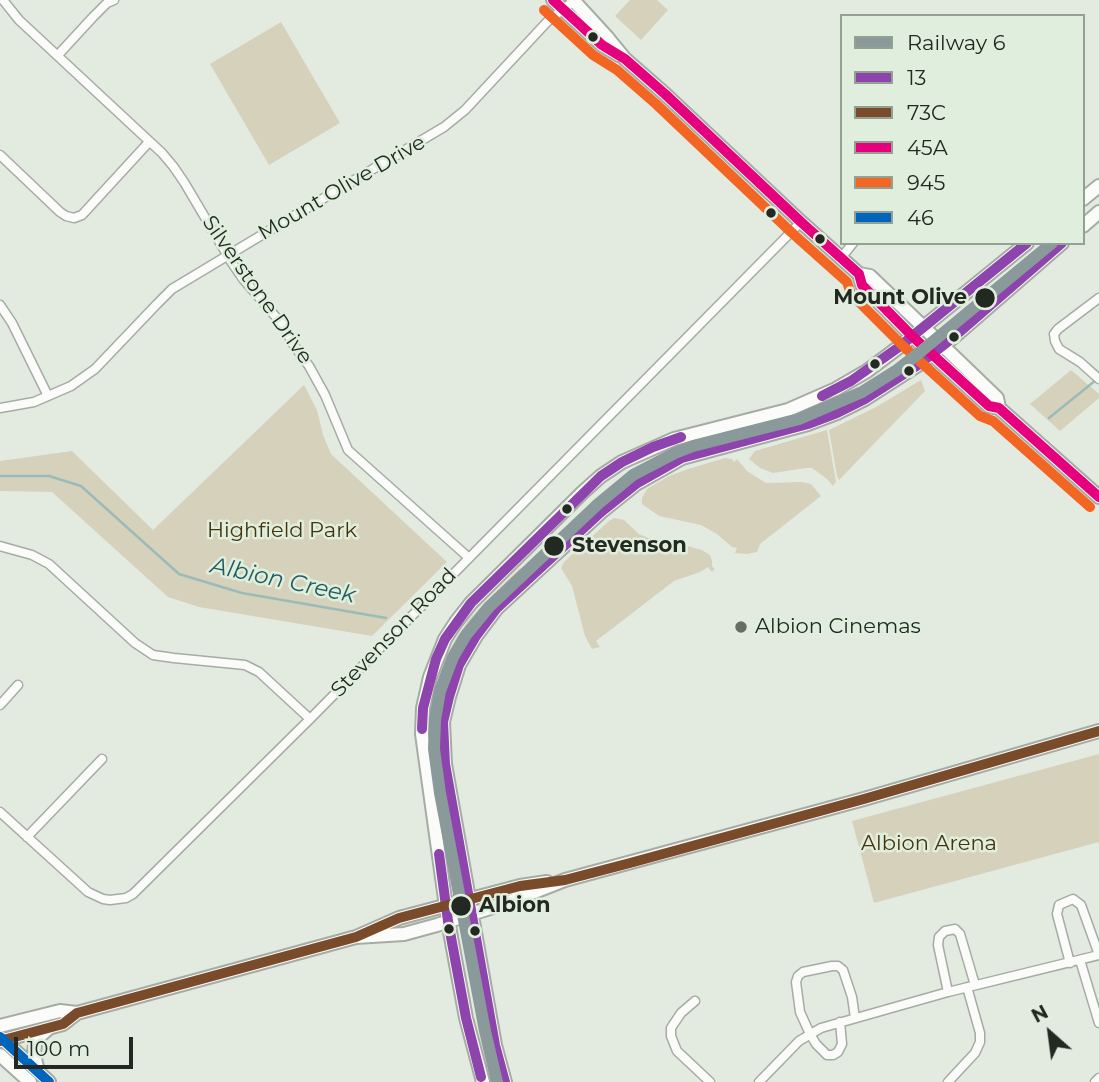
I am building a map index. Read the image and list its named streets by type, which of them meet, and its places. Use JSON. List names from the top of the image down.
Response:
{
  "streets": {
    "street": ["Mount Olive Drive", "Silverstone Drive", "Stevenson Road"]
  },
  "crossings": [
    ["Mount Olive Drive", "Silverstone Drive"],
    ["Silverstone Drive", "Stevenson Road"]
  ],
  "water": ["Albion Creek"],
  "parks": ["Highfield Park", "Albion Arena"],
  "places": [
    "Mount Olive",
    "Stevenson",
    "Albion Cinemas",
    "Albion"
  ],
  "lines": [
    "transit line 45A",
    "transit line 945",
    "rail line 6",
    "transit line 13",
    "transit line 73C",
    "transit line 46"
  ],
  "legend": [
    "Railway 6",
    "13",
    "73C",
    "45A",
    "945",
    "46"
  ],
  "scale_bar": "100 m",
  "north": "top left"
}
